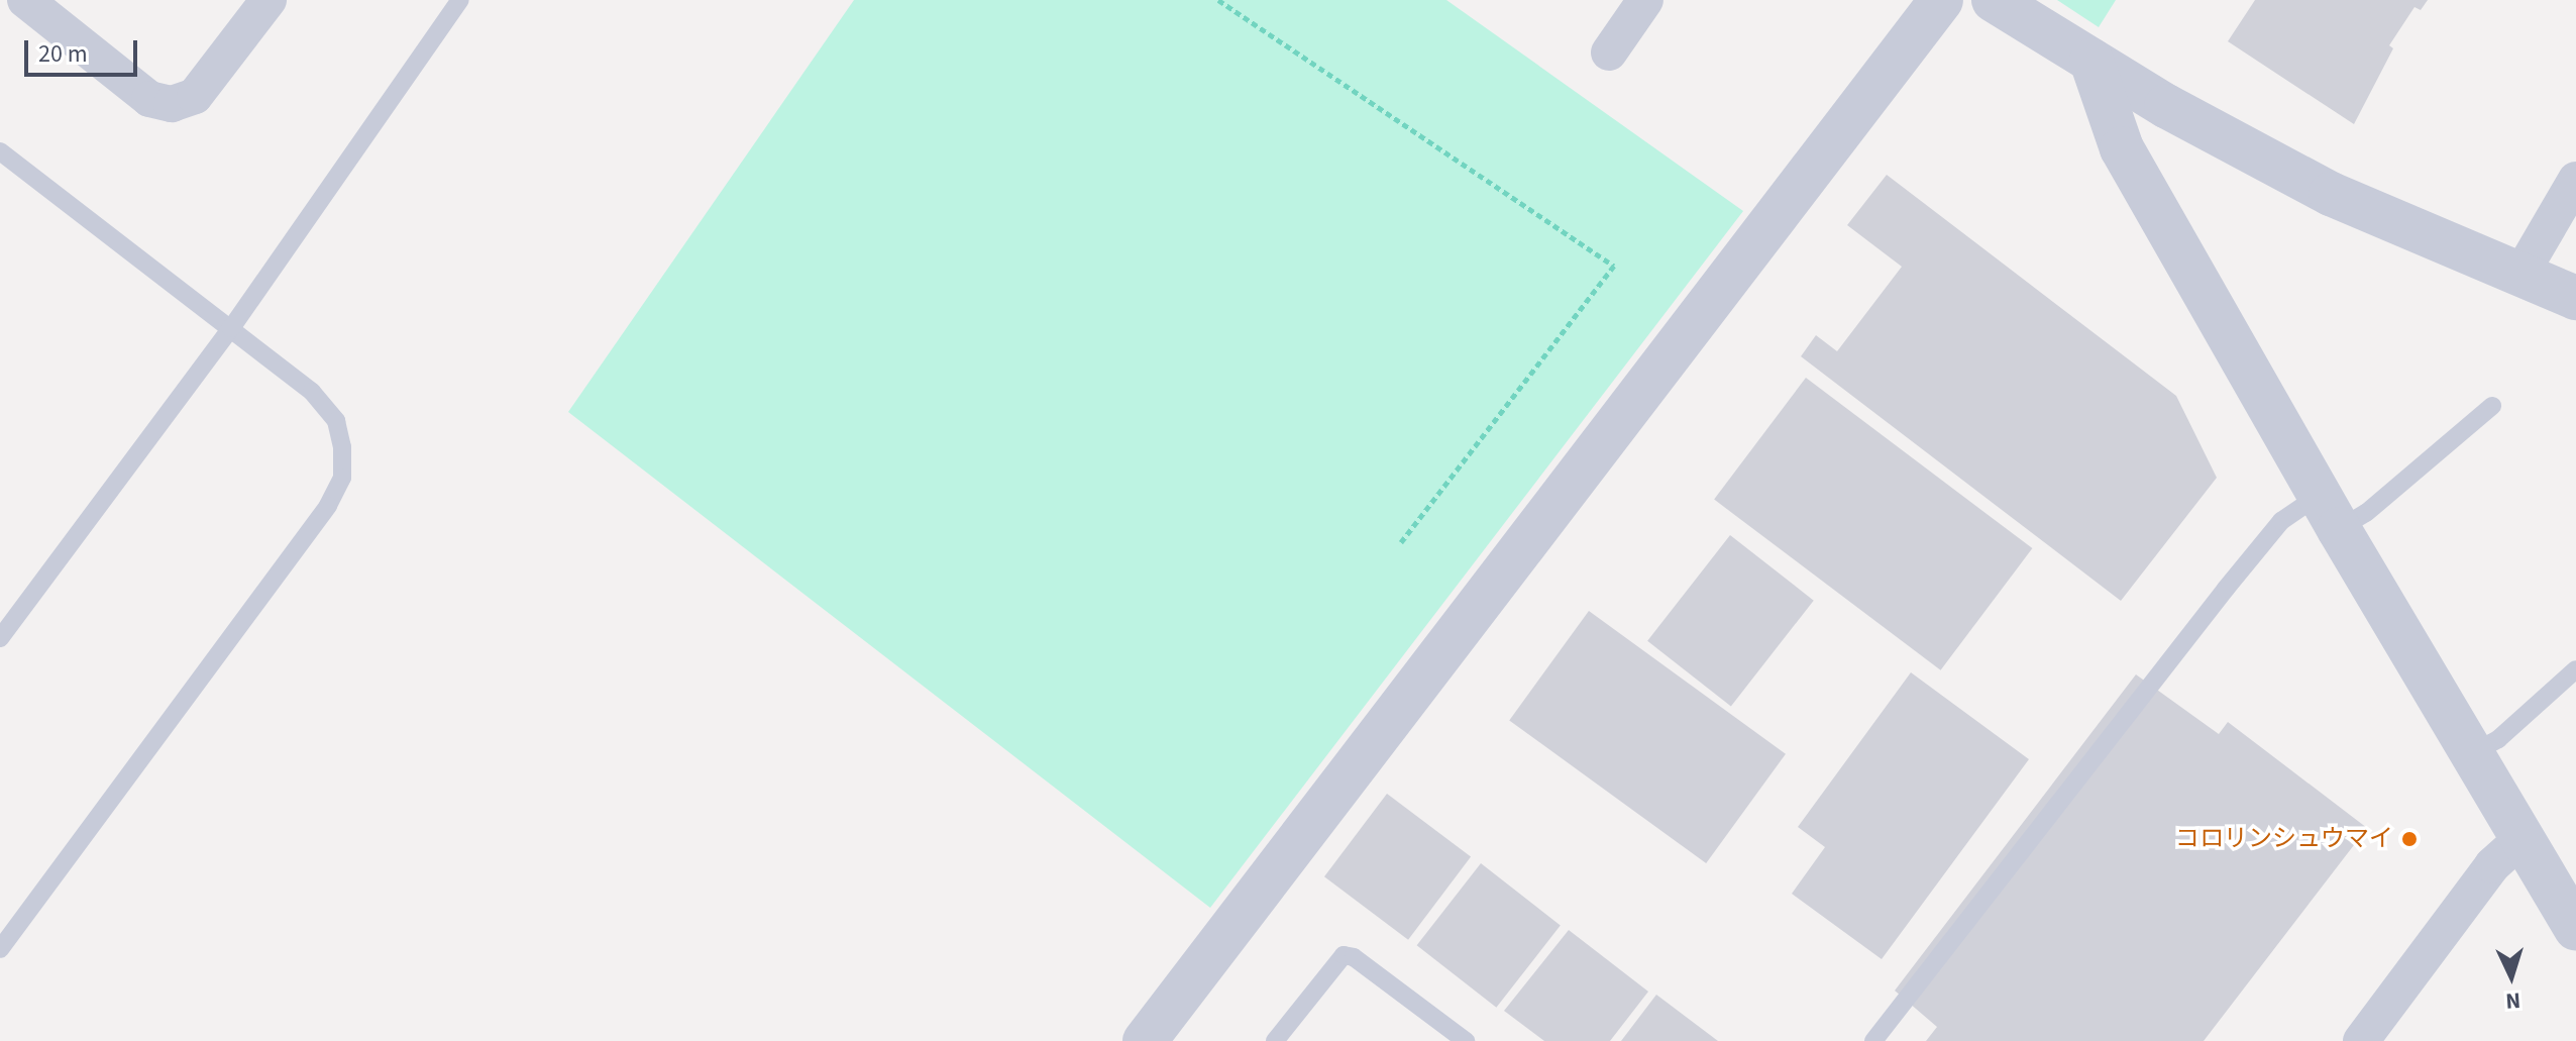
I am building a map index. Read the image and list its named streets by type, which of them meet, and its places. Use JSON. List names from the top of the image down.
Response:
{
  "places": ["コロリンシュウマイ"],
  "scale_bar": "20 m",
  "north": "bottom"
}
